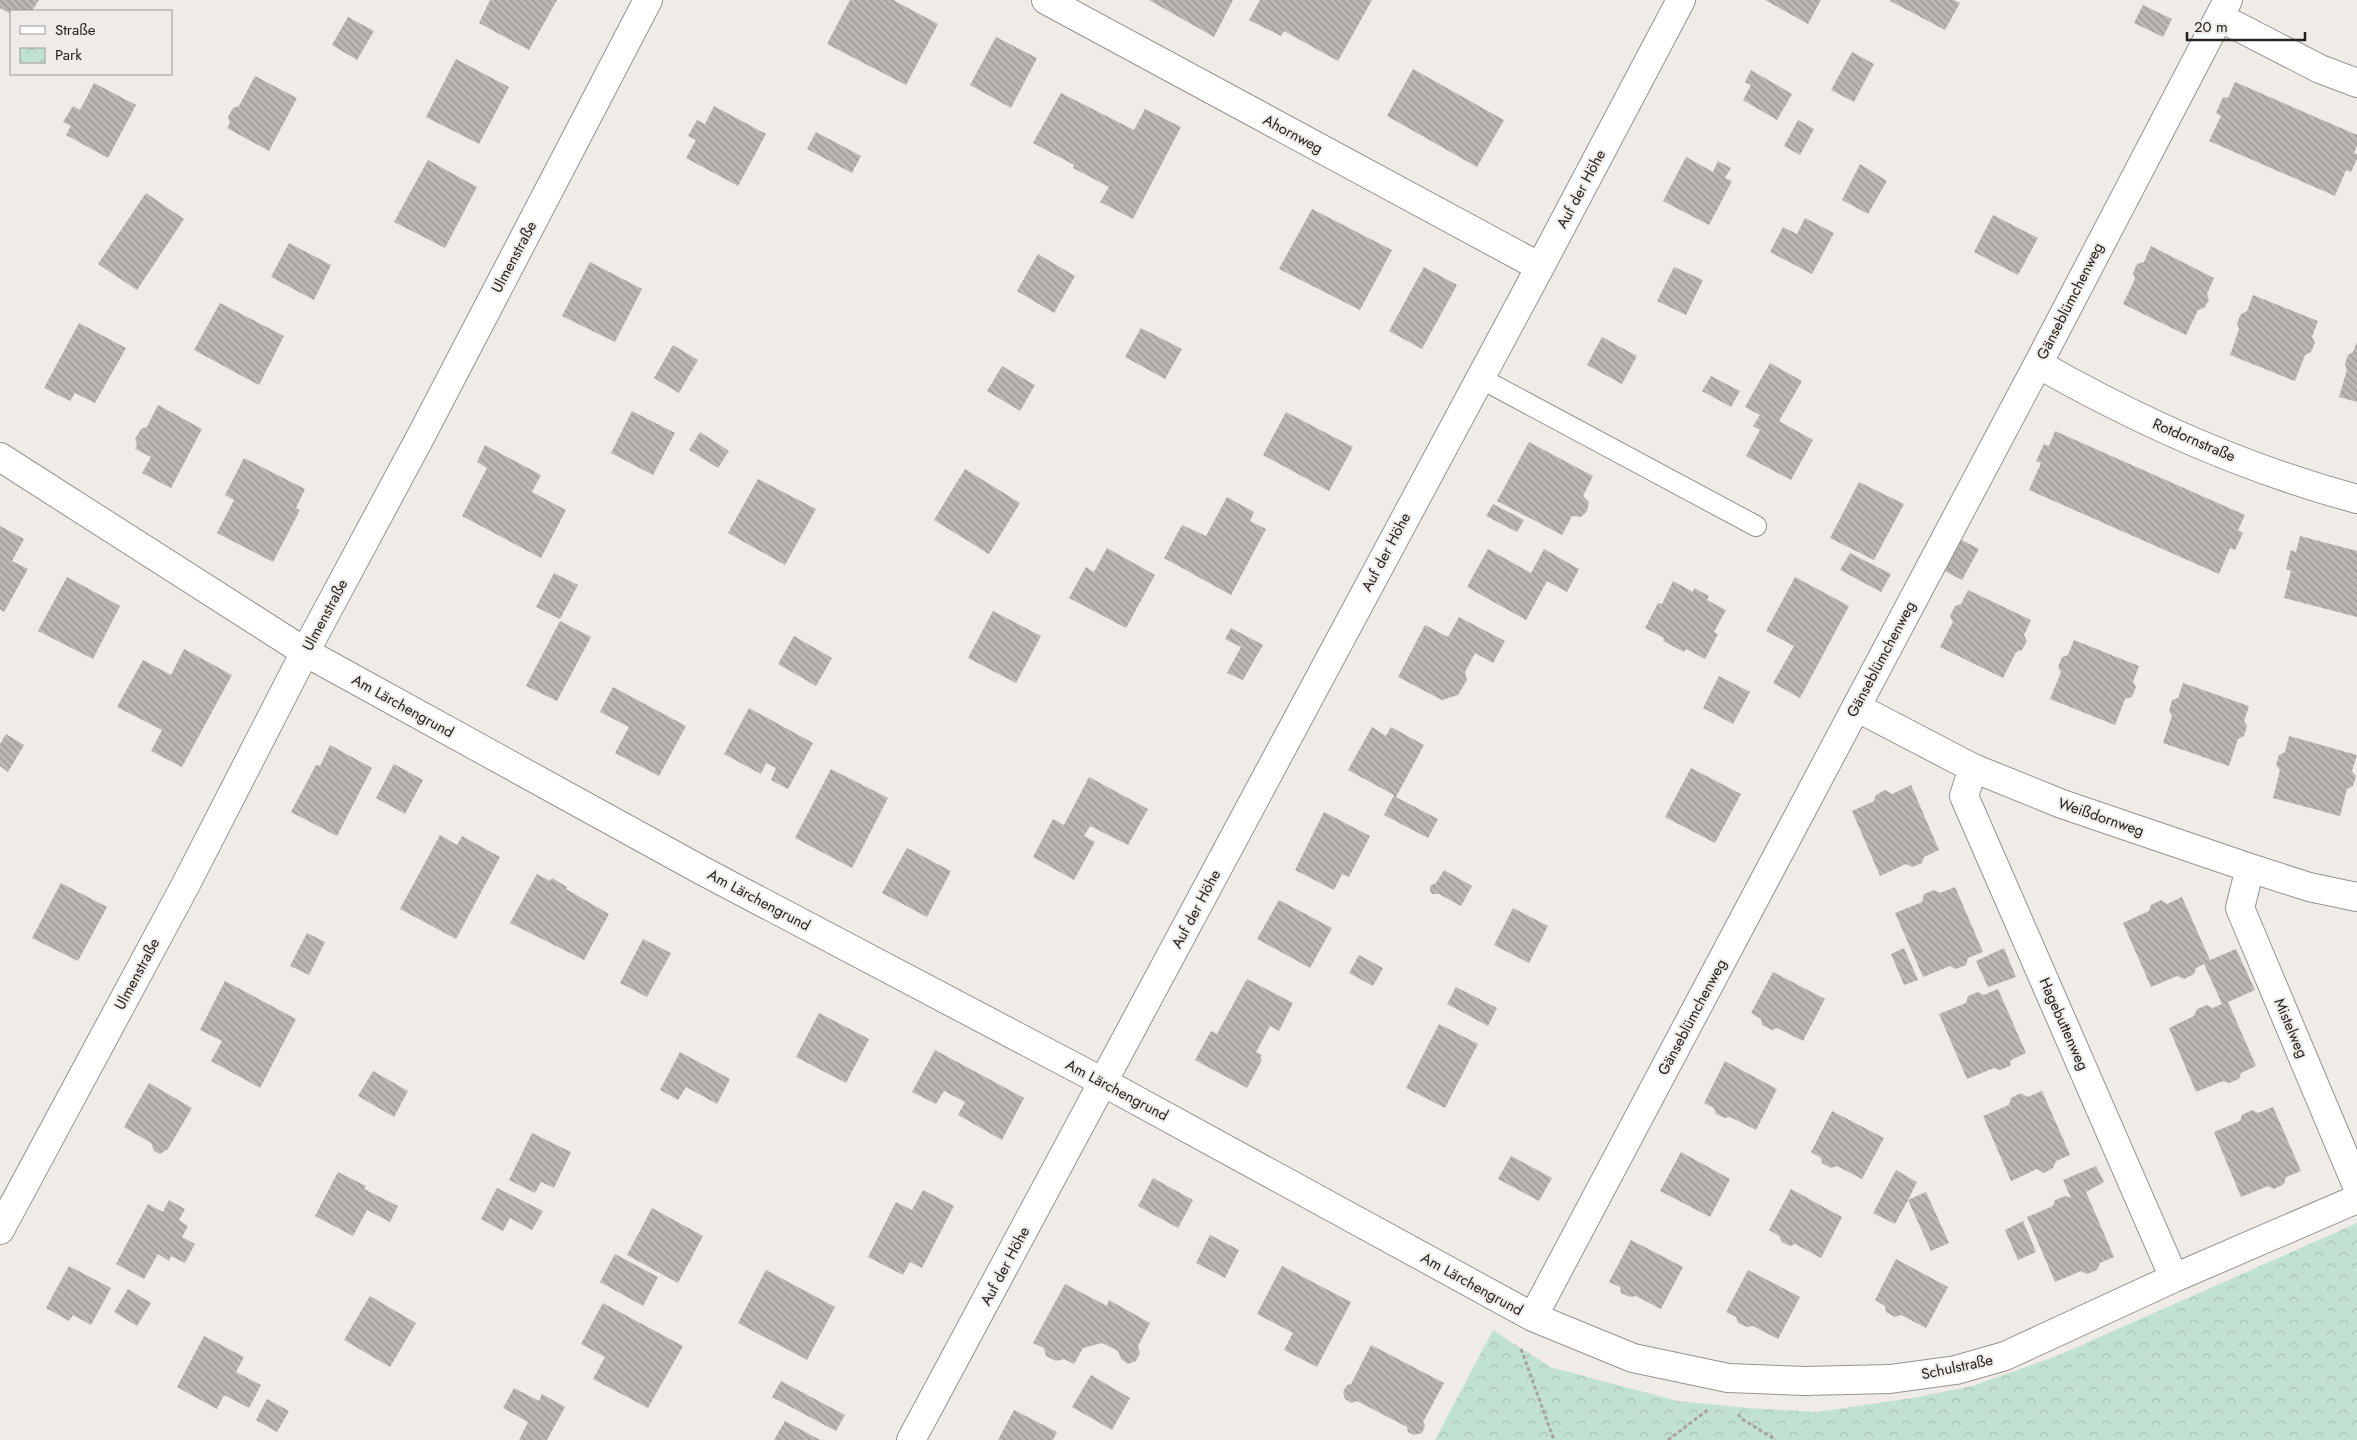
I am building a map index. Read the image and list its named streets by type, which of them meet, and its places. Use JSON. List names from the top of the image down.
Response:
{
  "streets": {
    "street": [
      "Ahornweg",
      "Auf der Höhe",
      "Ulmenstraße",
      "Gänseblümchenweg",
      "Rotdornstraße",
      "Am Lärchengrund",
      "Weißdornweg",
      "Hagebuttenweg",
      "Mistelweg",
      "Schulstraße"
    ]
  },
  "crossings": [
    ["Ahornweg", "Auf der Höhe"],
    ["Auf der Höhe", "Am Lärchengrund"],
    ["Ulmenstraße", "Am Lärchengrund"],
    ["Gänseblümchenweg", "Rotdornstraße"],
    ["Gänseblümchenweg", "Am Lärchengrund"],
    ["Gänseblümchenweg", "Weißdornweg"],
    ["Gänseblümchenweg", "Schulstraße"],
    ["Am Lärchengrund", "Schulstraße"],
    ["Weißdornweg", "Hagebuttenweg"],
    ["Weißdornweg", "Mistelweg"],
    ["Hagebuttenweg", "Schulstraße"]
  ],
  "legend": ["Straße", "Park"],
  "scale_bar": "20 m"
}
